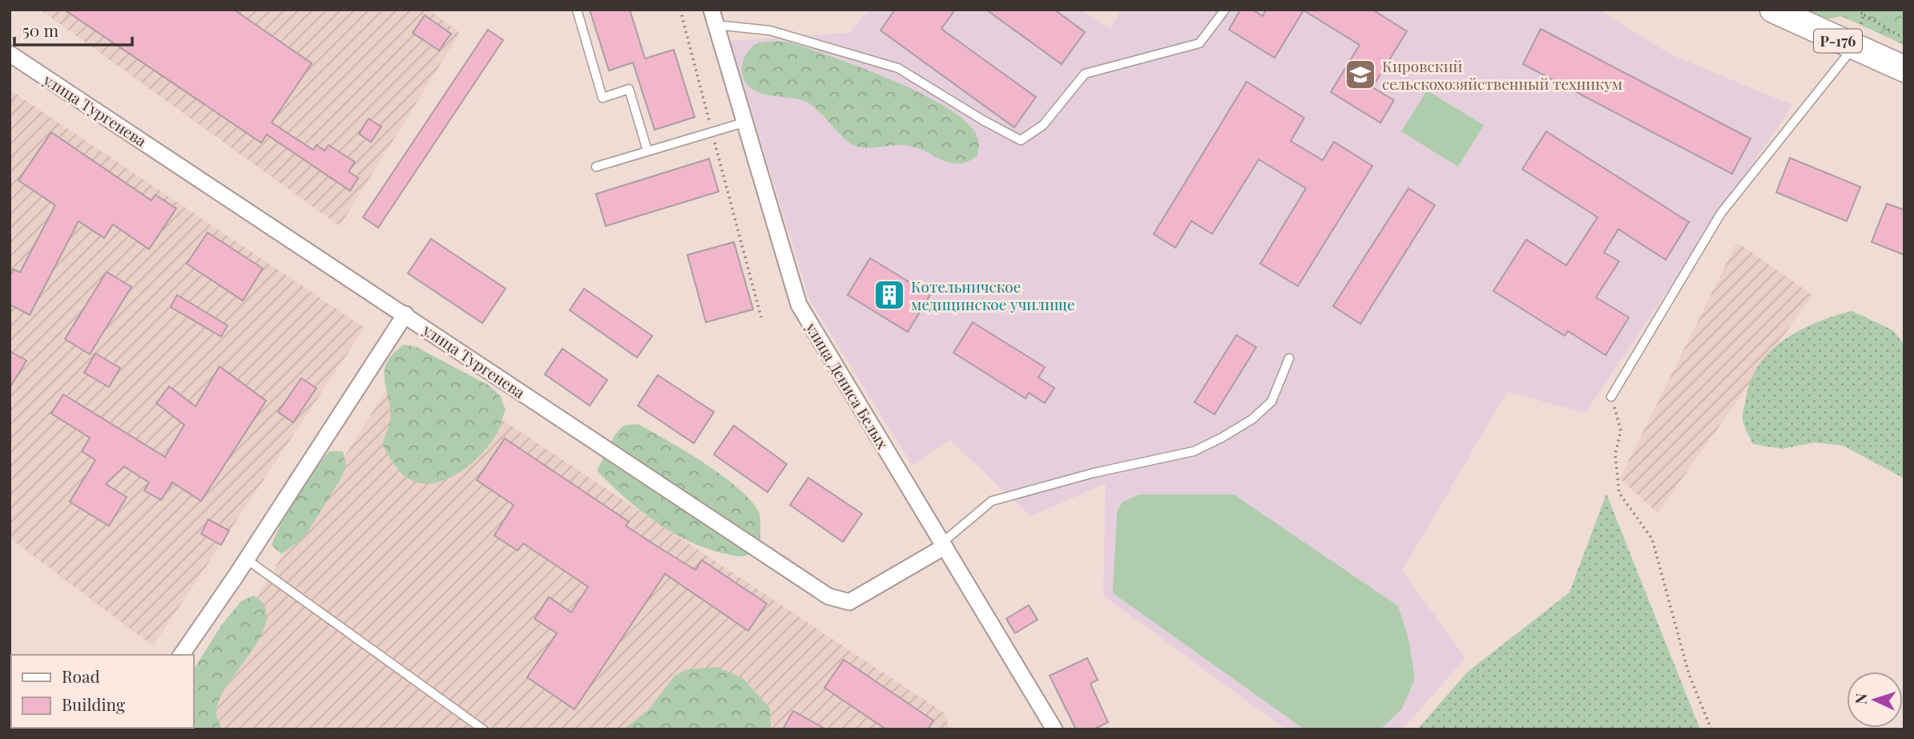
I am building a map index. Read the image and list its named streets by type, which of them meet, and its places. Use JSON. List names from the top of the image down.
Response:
{
  "streets": {
    "highway": ["Р-176"],
    "street": ["улица Тургенева", "улица Дениса Белых"]
  },
  "crossings": [
    ["улица Тургенева", "улица Дениса Белых"]
  ],
  "places": {
    "school or university": ["Кировский сельскохозяйственный техникум"],
    "building": ["Котельничское медицинское училище"]
  },
  "legend": ["Road", "Building"],
  "scale_bar": "50 m",
  "north": "left"
}
